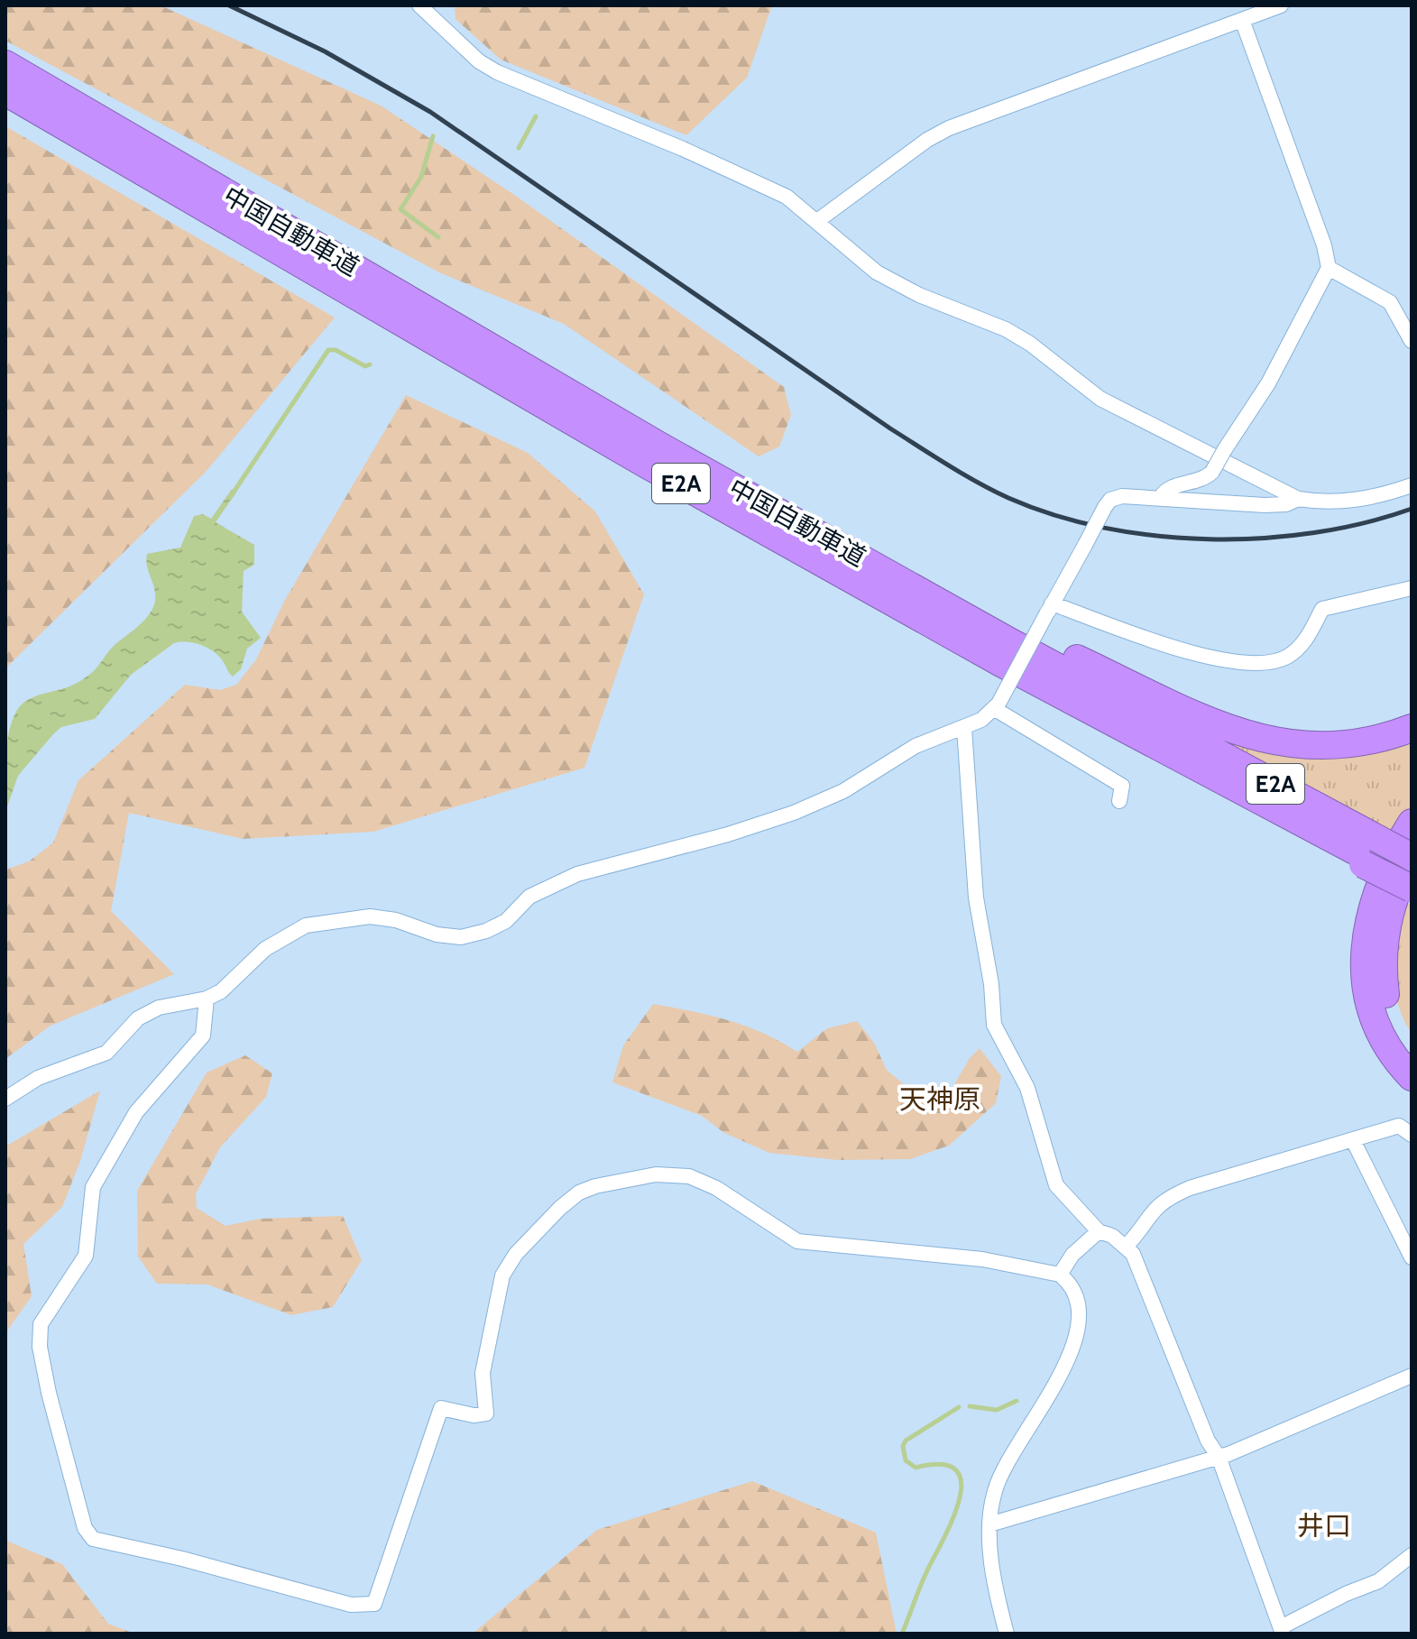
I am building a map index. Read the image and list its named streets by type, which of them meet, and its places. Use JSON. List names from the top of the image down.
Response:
{
  "streets": {
    "highway": ["中国自動車道", "E2A"]
  },
  "districts": ["天神原", "井口"]
}
